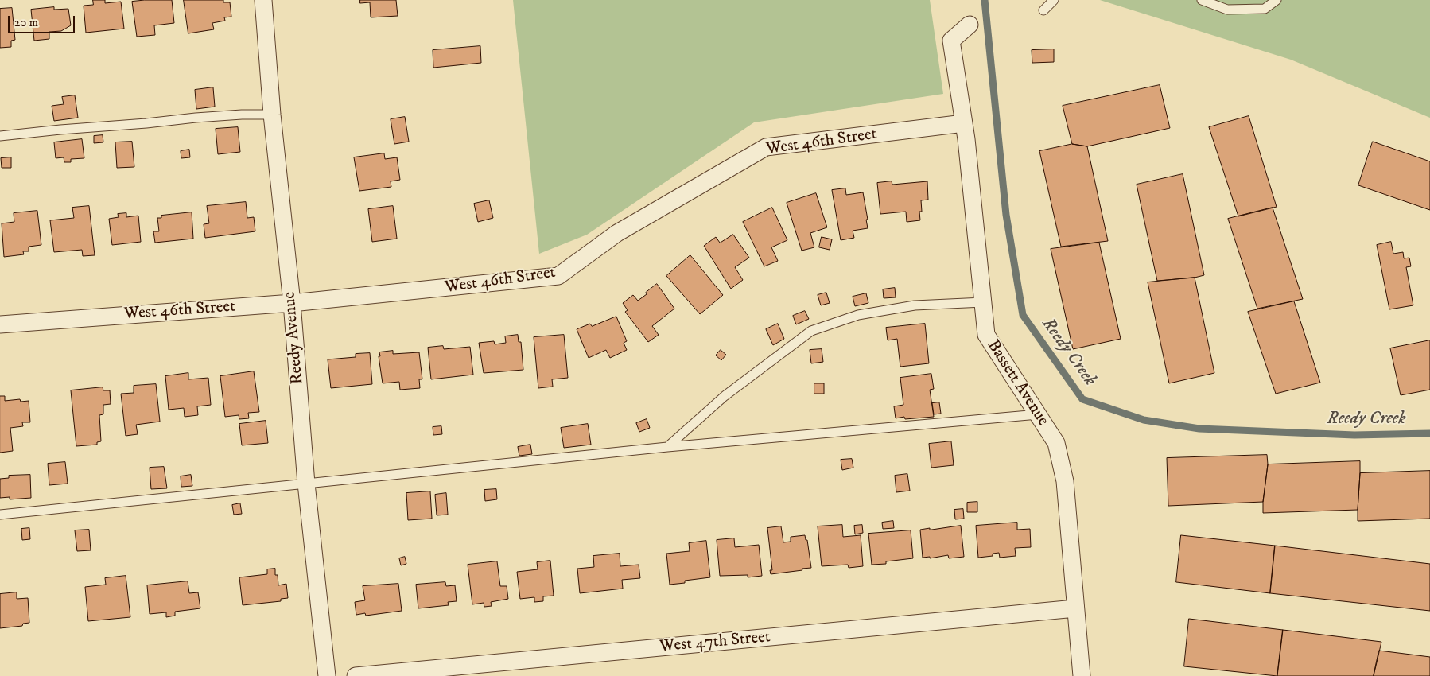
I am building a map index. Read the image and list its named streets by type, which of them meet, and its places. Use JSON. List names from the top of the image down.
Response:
{
  "streets": {
    "street": [
      "West 46th Street",
      "Reedy Avenue",
      "Bassett Avenue",
      "West 47th Street"
    ]
  },
  "crossings": [
    ["West 46th Street", "Reedy Avenue"],
    ["West 46th Street", "Bassett Avenue"],
    ["Bassett Avenue", "West 47th Street"]
  ],
  "water": ["Reedy Creek"],
  "scale_bar": "20 m"
}
